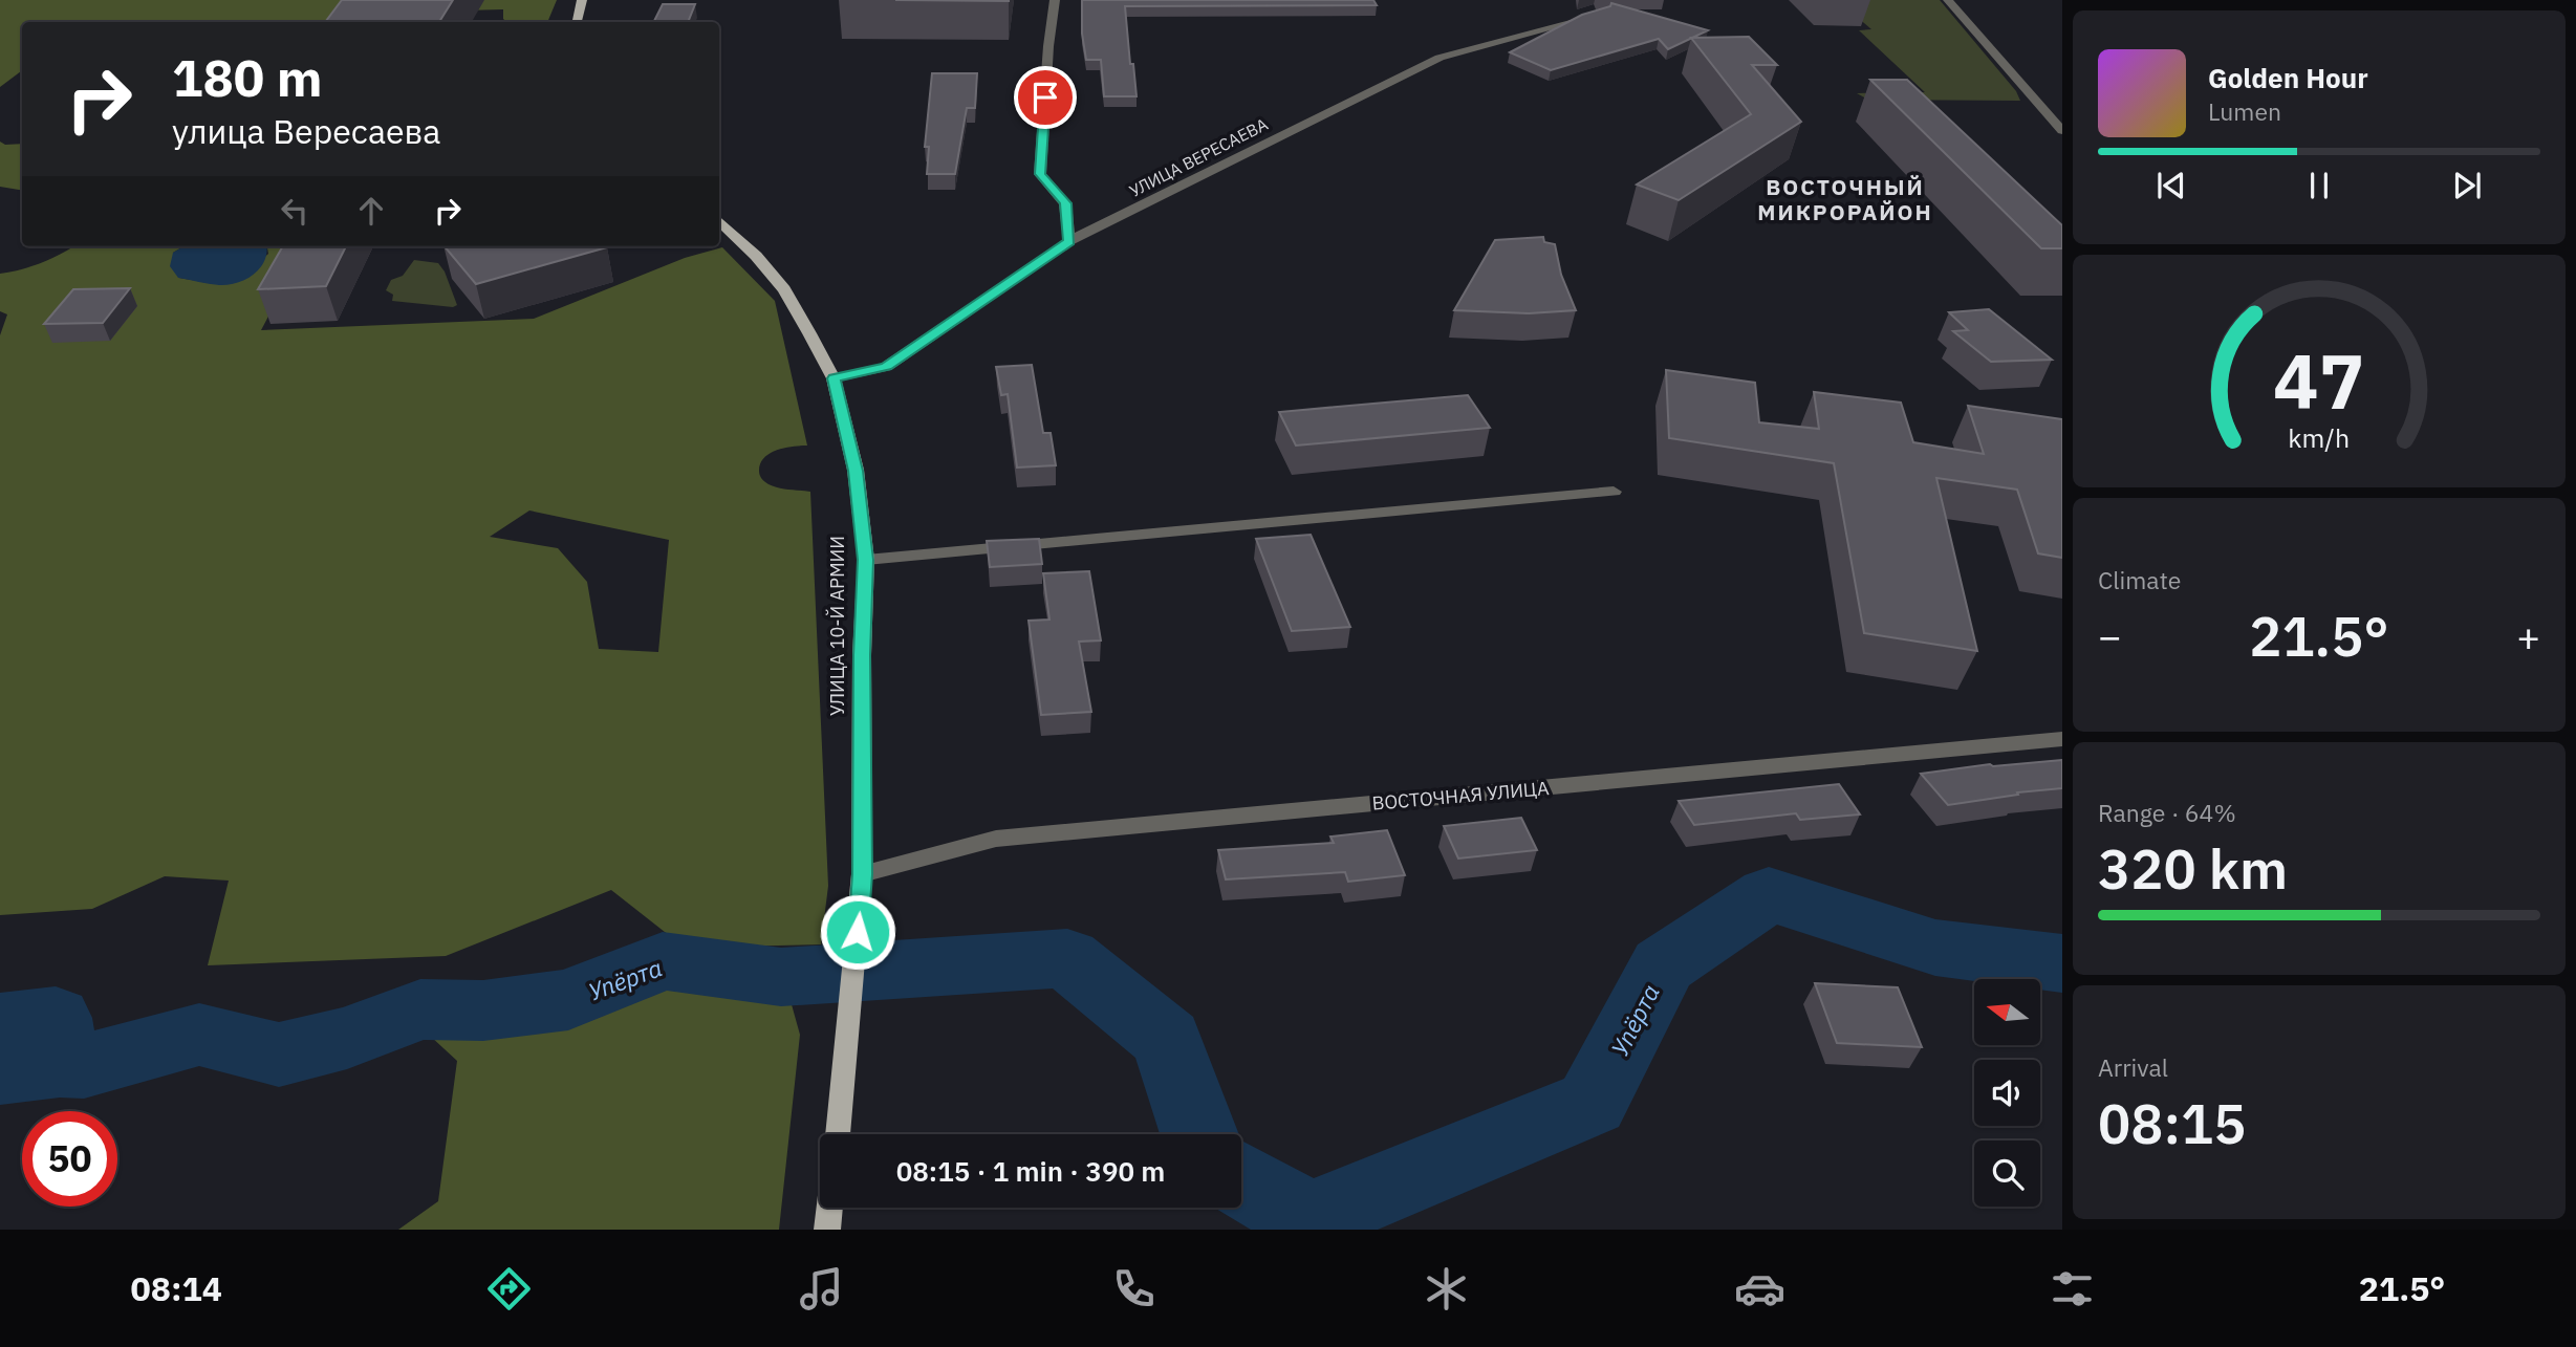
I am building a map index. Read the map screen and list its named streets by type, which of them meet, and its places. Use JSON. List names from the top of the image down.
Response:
{
  "streets": {
    "main road": ["УЛИЦА 10-Й АРМИИ"],
    "street": ["УЛИЦА ВЕРЕСАЕВА", "ВОСТОЧНАЯ УЛИЦА"]
  },
  "crossings": [
    ["УЛИЦА ВЕРЕСАЕВА", "УЛИЦА 10-Й АРМИИ"],
    ["УЛИЦА 10-Й АРМИИ", "ВОСТОЧНАЯ УЛИЦА"]
  ],
  "districts": ["ВОСТОЧНЫЙ МИКРОРАЙОН"],
  "water": ["Упёрта"],
  "north": "left",
  "page": {
    "turn": ["180 m", "улица Вересаева"],
    "song": ["Golden Hour", "Lumen"],
    "tile": [
      "Climate",
      ["Range · 64%", "320 km"],
      ["Arrival", "08:15"]
    ],
    "heat": ["−", "21.5°", "+"],
    "limit": "50",
    "trip": "08:15 · 1 min · 390 m",
    "tabs": ["08:14", "21.5°"],
    "gauge": ["47", "km/h"]
  }
}
